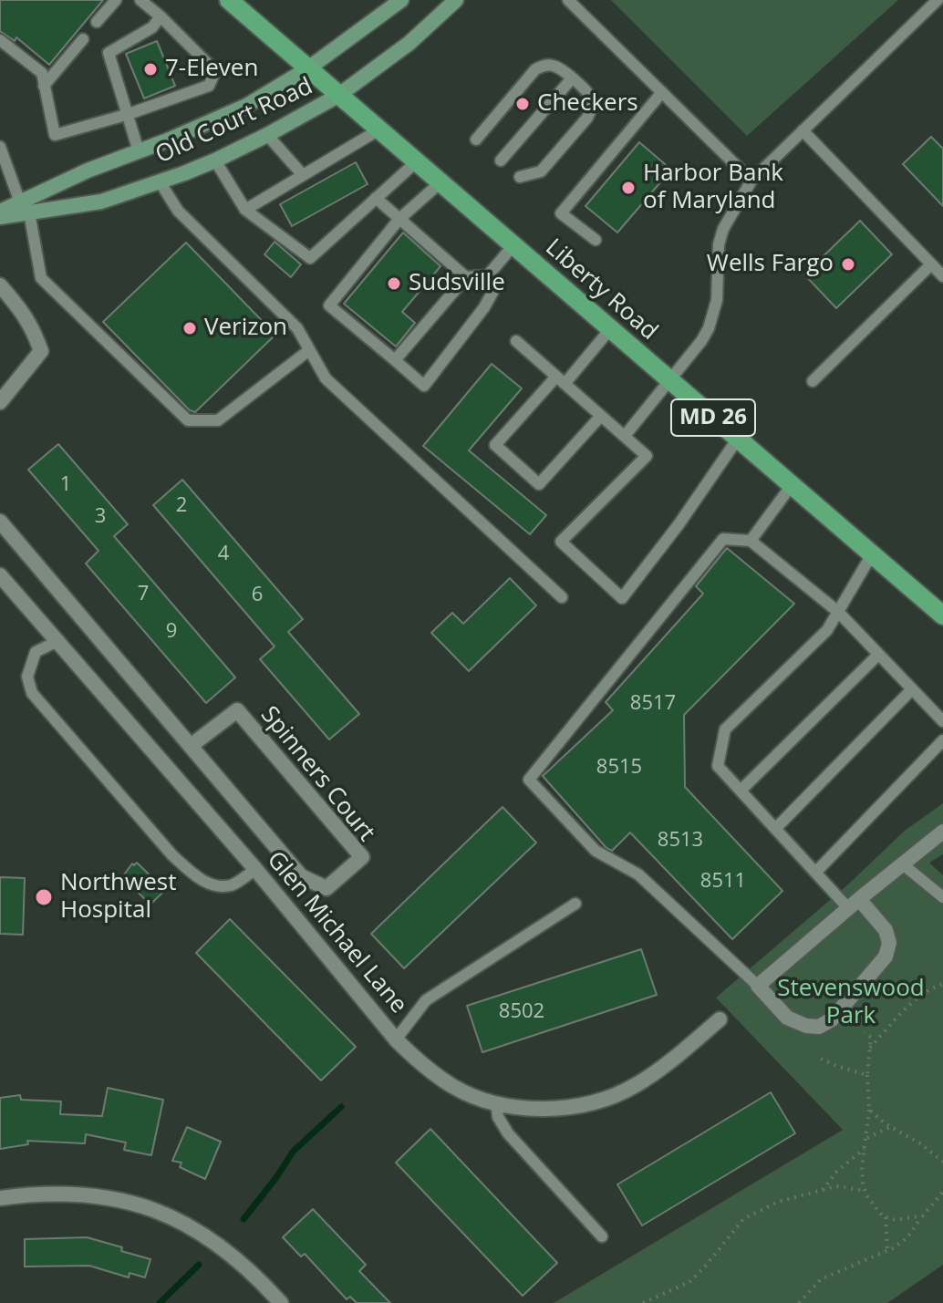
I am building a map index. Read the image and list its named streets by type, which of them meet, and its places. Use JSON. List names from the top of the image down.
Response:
{
  "streets": {
    "main road": ["Old Court Road", "Liberty Road", "MD 26"],
    "street": ["Spinners Court", "Glen Michael Lane"]
  },
  "crossings": [
    ["Old Court Road", "Liberty Road"]
  ],
  "parks": ["Stevenswood Park"],
  "places": [
    "7-Eleven",
    "Checkers",
    "Harbor Bank of Maryland",
    "Wells Fargo",
    "Sudsville",
    "Verizon",
    "Northwest Hospital"
  ],
  "house_numbers": [
    "1",
    "2",
    "3",
    "4",
    "7",
    "6",
    "9",
    "8517",
    "8515",
    "8513",
    "8511",
    "8502"
  ]
}
